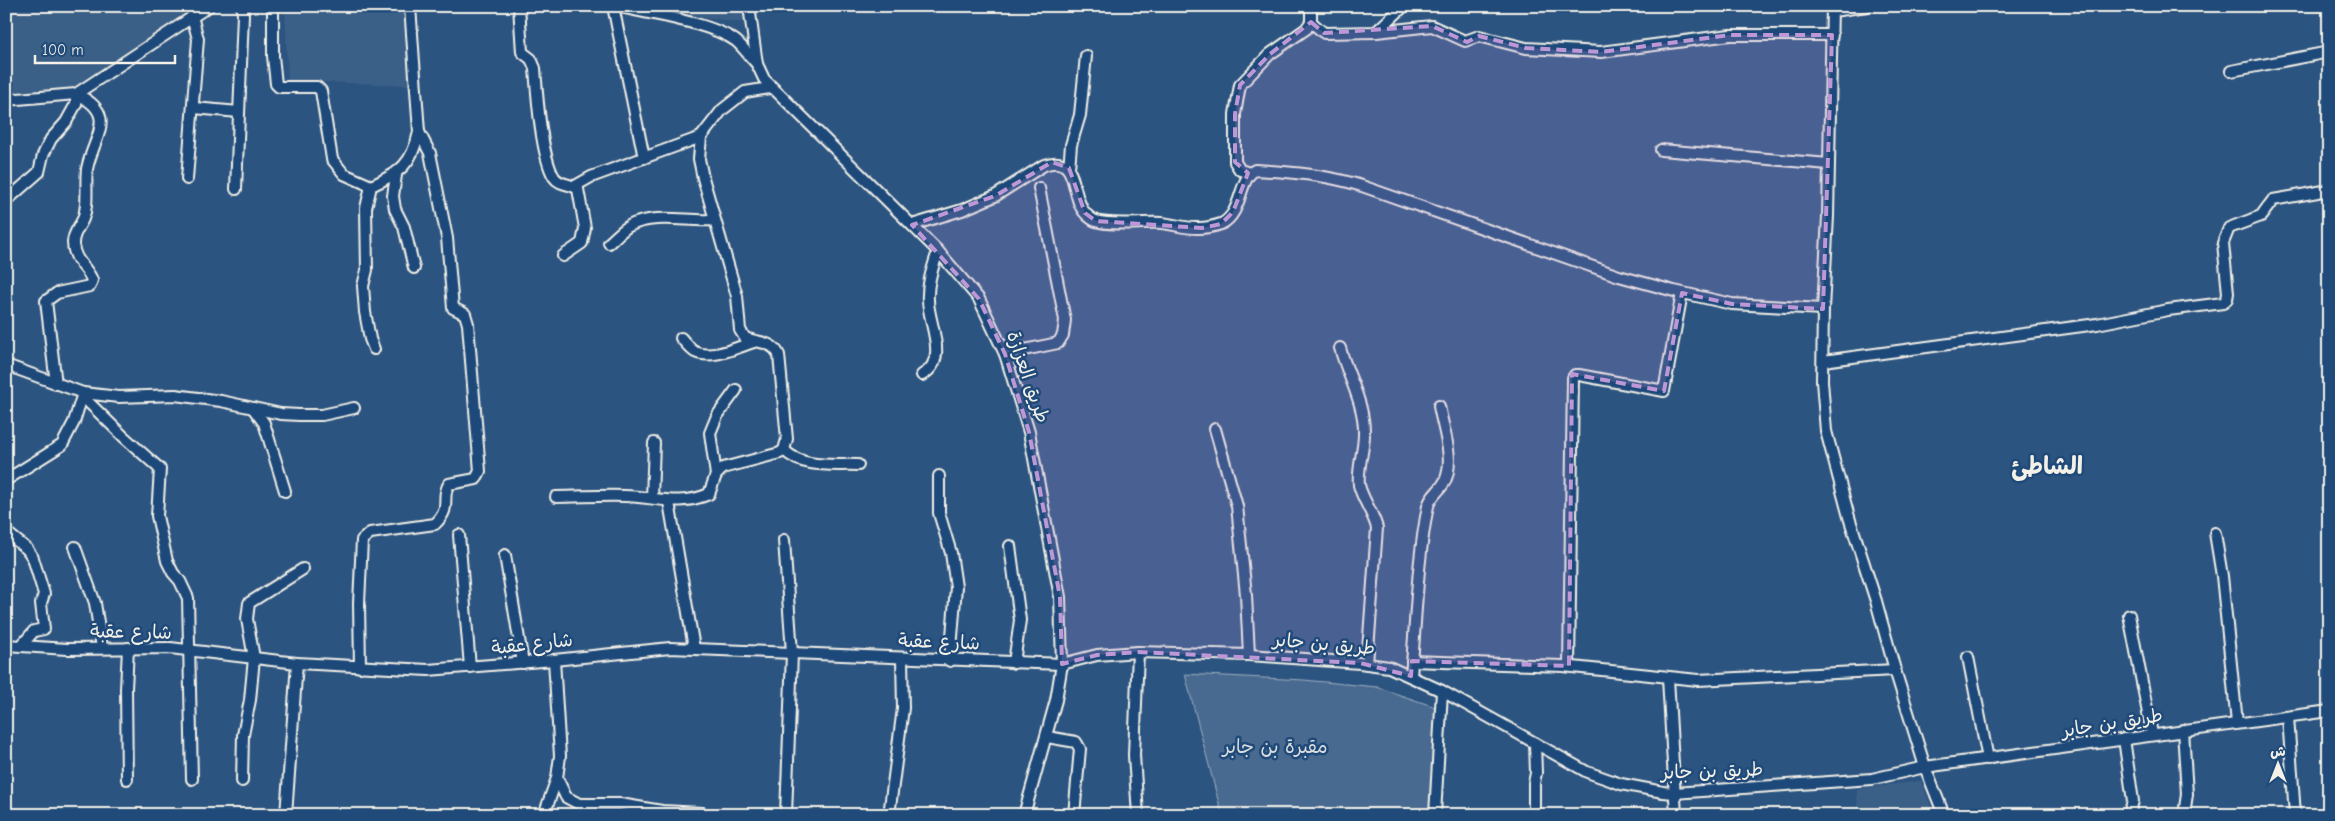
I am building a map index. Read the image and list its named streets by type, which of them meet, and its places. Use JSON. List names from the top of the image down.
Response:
{
  "streets": {
    "street": ["طريق العزازة", "شارع عقبة", "طريق بن جابر"]
  },
  "crossings": [
    ["طريق العزازة", "شارع عقبة"],
    ["طريق العزازة", "طريق بن جابر"],
    ["شارع عقبة", "طريق بن جابر"]
  ],
  "districts": ["الشاطئ"],
  "parks": ["مقبرة بن جابر"],
  "scale_bar": "100 m",
  "north": "top"
}
